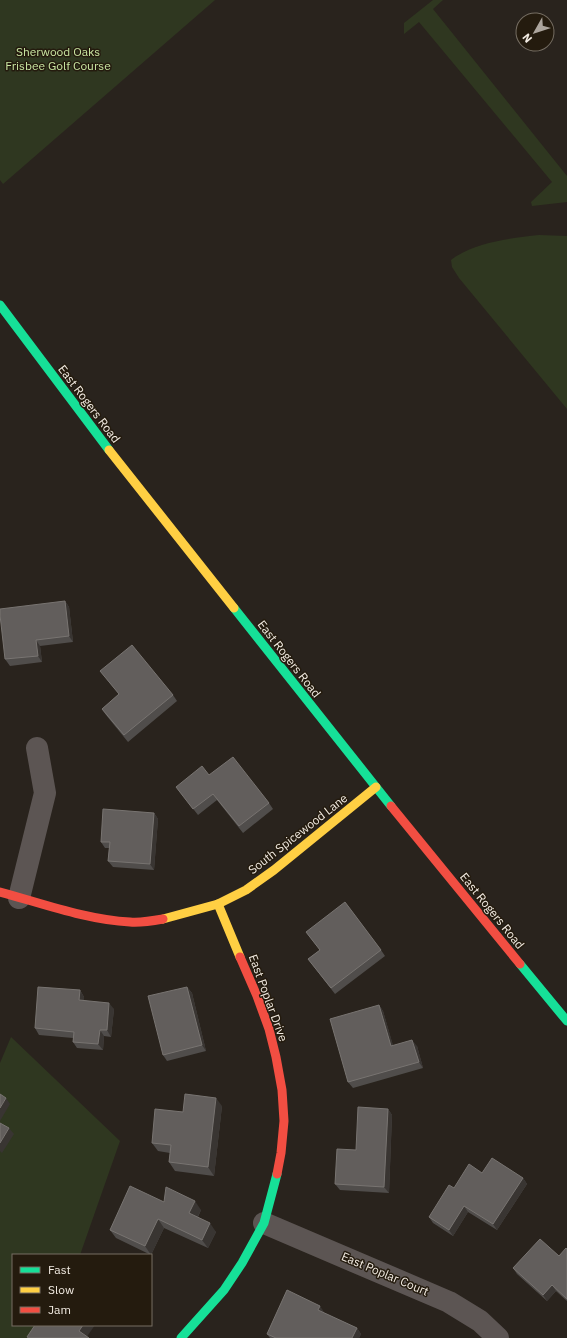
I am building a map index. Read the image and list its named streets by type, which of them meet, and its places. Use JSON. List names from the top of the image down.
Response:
{
  "streets": {
    "main road": ["East Rogers Road", "South Spicewood Lane", "East Poplar Drive"],
    "street": ["East Poplar Court"]
  },
  "crossings": [
    ["East Rogers Road", "South Spicewood Lane"],
    ["South Spicewood Lane", "East Poplar Drive"],
    ["East Poplar Drive", "East Poplar Court"]
  ],
  "parks": ["Sherwood Oaks Frisbee Golf Course"],
  "legend": ["Fast", "Slow", "Jam"],
  "north": "bottom left"
}
